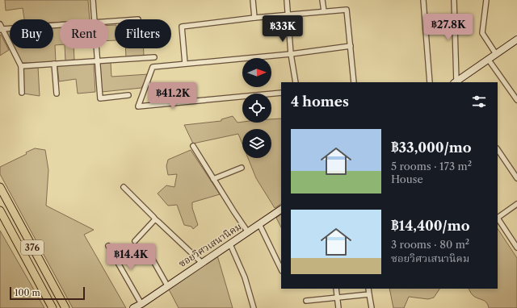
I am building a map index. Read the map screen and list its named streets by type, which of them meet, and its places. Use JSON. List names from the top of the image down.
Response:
{
  "streets": {
    "main road": ["376"],
    "street": ["ซอยวิศวเสนานิคม"]
  },
  "scale_bar": "100 m",
  "north": "right",
  "page": {
    "price": [
      "฿27.8K",
      "฿33K",
      "฿41.2K",
      "฿14.4K"
    ],
    "chip": ["Buy", "Rent", "Filters"],
    "heading": "4 homes",
    "list": [
      {
        "name": "฿33,000/mo",
        "note": "5 rooms · 173 m² · House"
      },
      {
        "name": "฿14,400/mo",
        "note": "3 rooms · 80 m² · ซอยวิศวเสนานิคม"
      }
    ],
    "scale": "100 m"
  }
}
